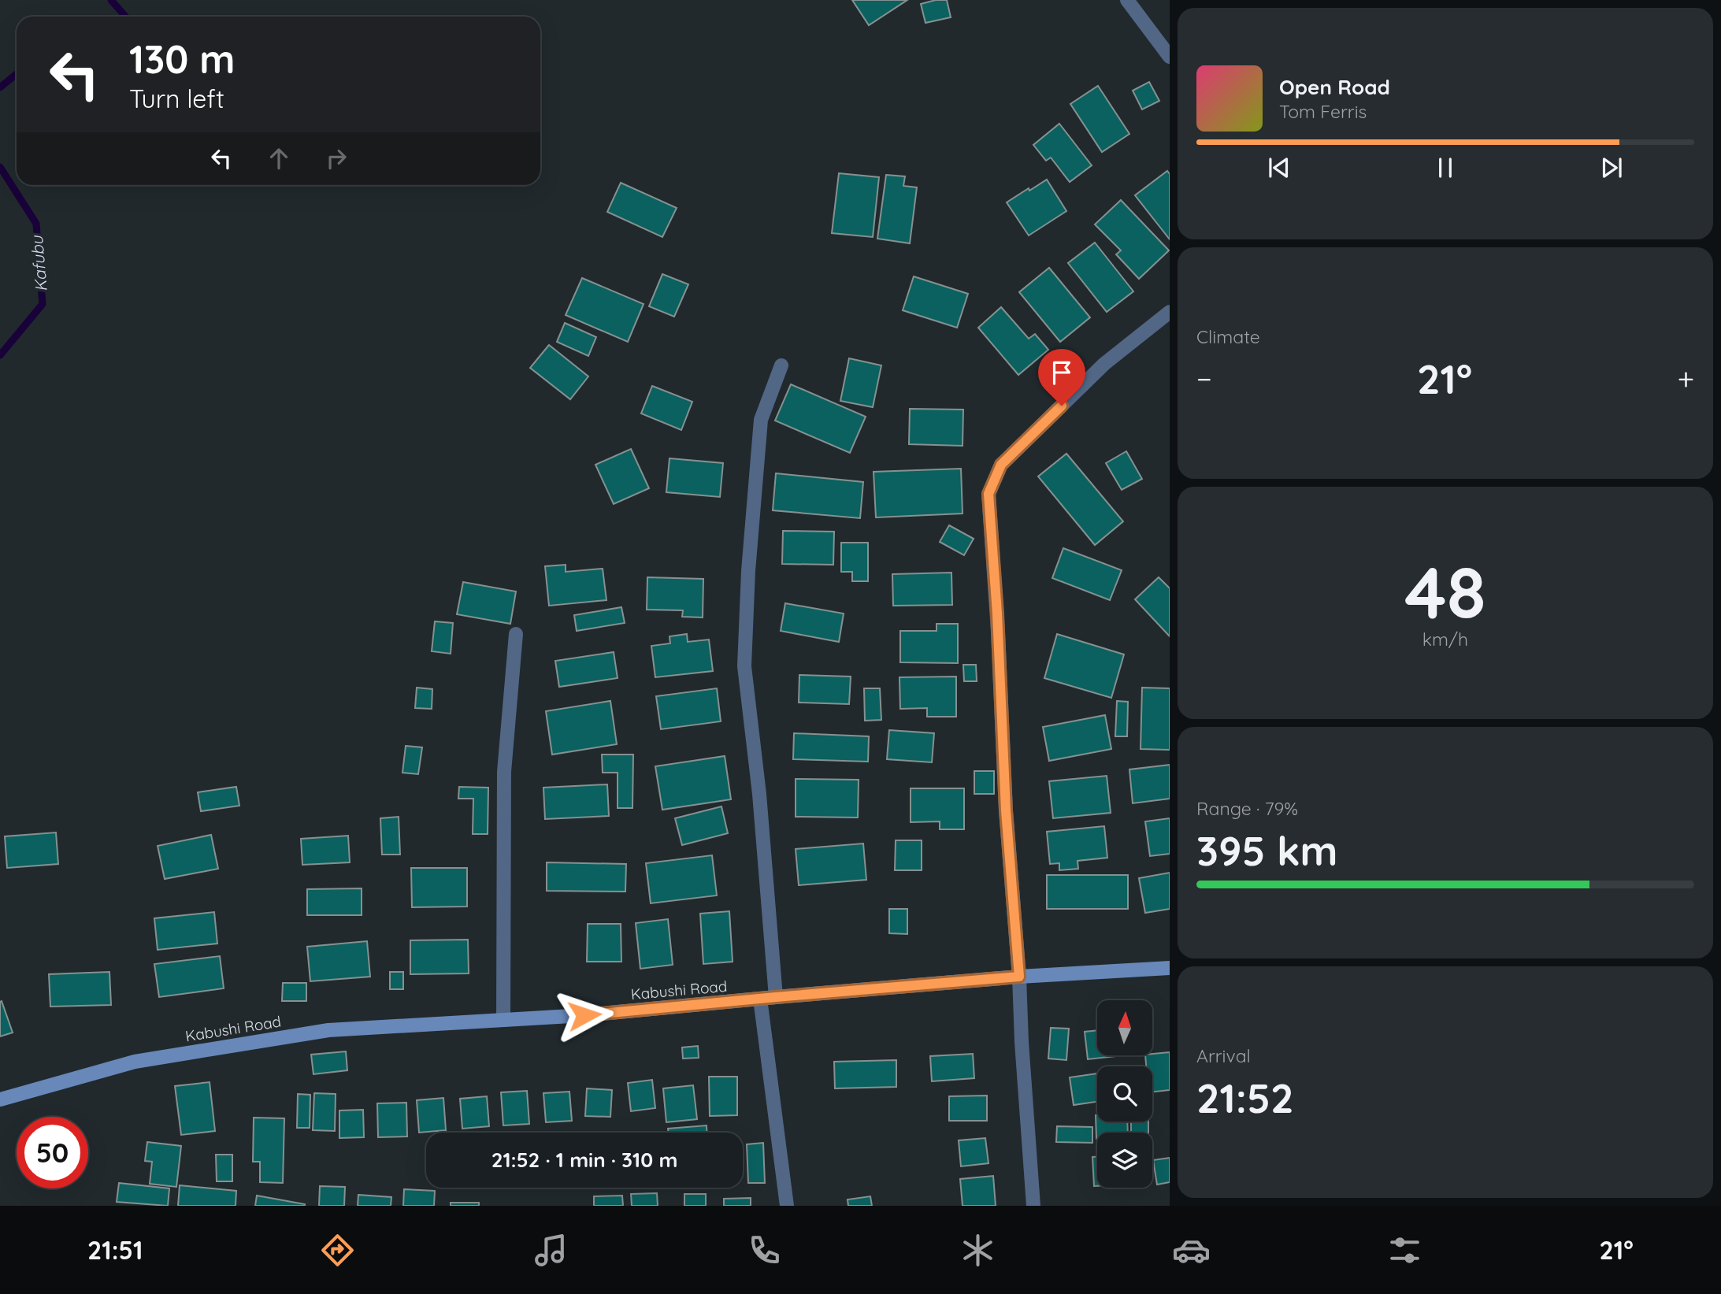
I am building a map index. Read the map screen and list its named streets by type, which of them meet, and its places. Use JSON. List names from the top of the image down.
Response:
{
  "streets": {
    "main road": ["Kabushi Road"]
  },
  "water": ["Kafubu"],
  "north": "top",
  "page": {
    "turn": ["130 m", "Turn left"],
    "song": ["Open Road", "Tom Ferris"],
    "tile": [
      "Climate",
      ["48", "km/h"],
      ["Range · 79%", "395 km"],
      ["Arrival", "21:52"]
    ],
    "heat": ["−", "21°", "+"],
    "limit": "50",
    "trip": "21:52 · 1 min · 310 m",
    "tabs": ["21:51", "21°"]
  }
}
